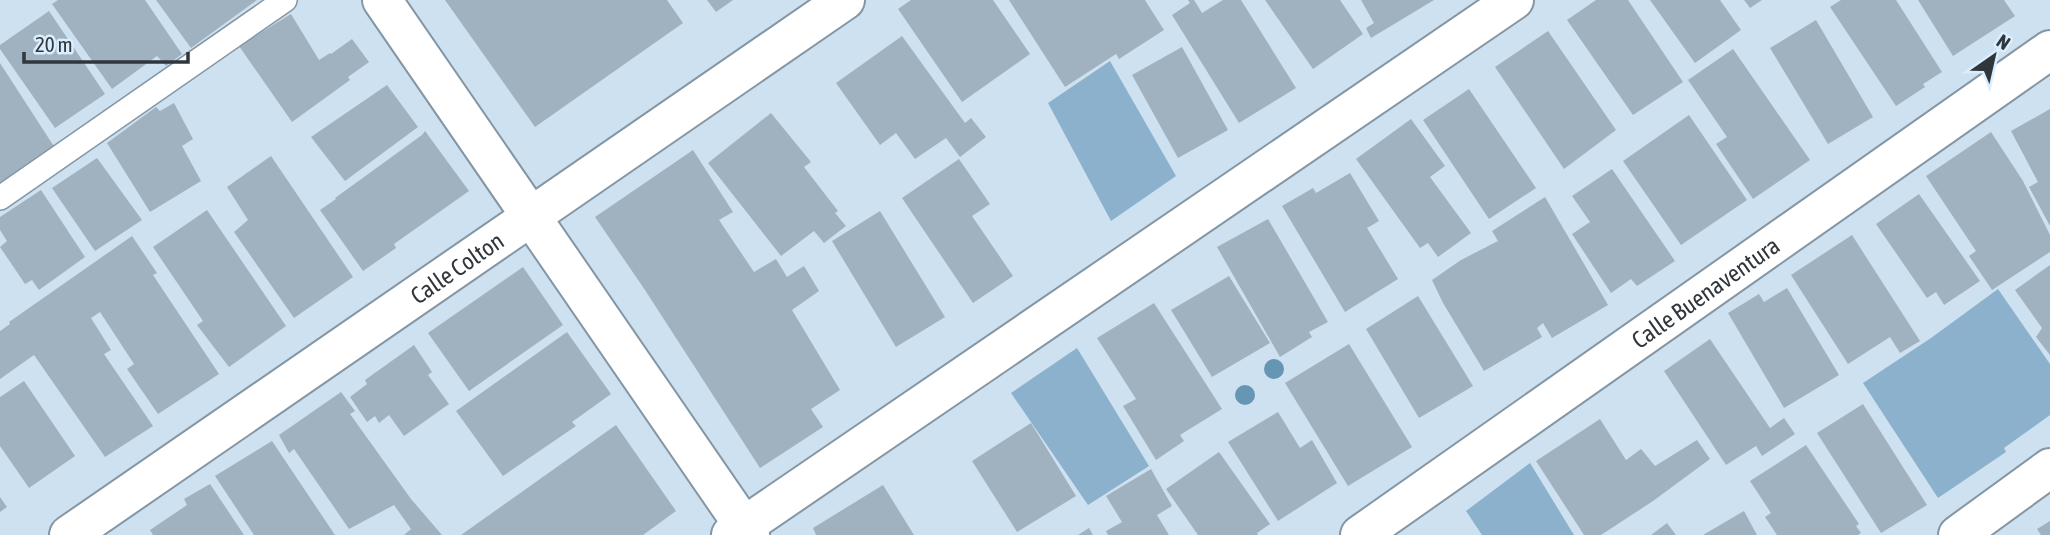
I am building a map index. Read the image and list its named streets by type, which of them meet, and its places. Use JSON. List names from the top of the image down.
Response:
{
  "streets": {
    "street": ["Calle Colton", "Calle Buenaventura"]
  },
  "scale_bar": "20 m",
  "north": "top right"
}
